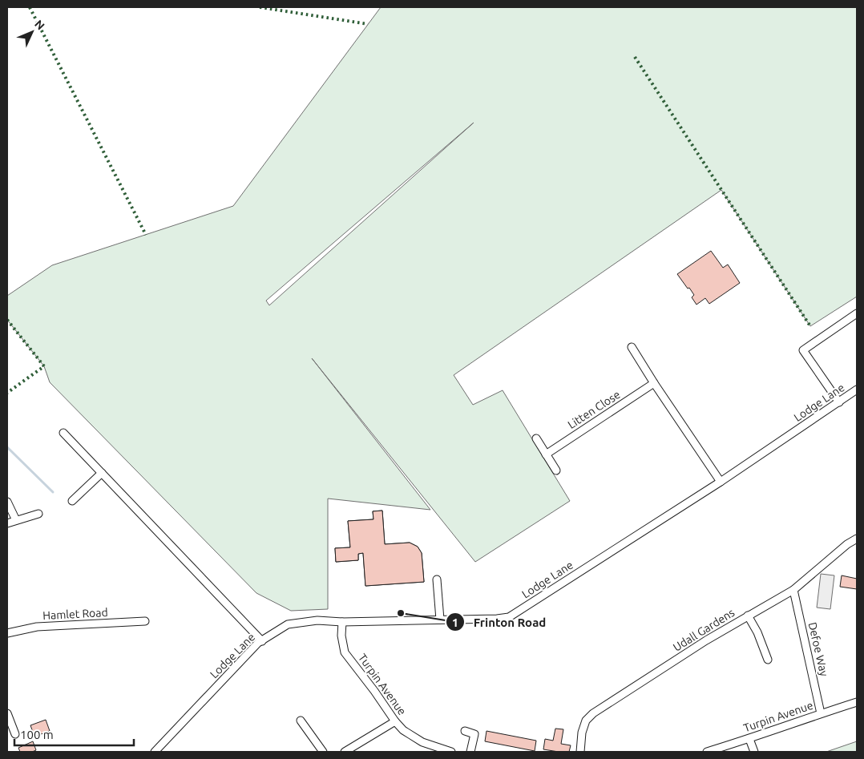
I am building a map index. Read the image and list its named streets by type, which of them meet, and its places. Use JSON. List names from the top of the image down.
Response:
{
  "streets": {
    "street": [
      "Lodge Lane",
      "Litten Close",
      "Hamlet Road",
      "Udall Gardens",
      "Defoe Way",
      "Turpin Avenue"
    ]
  },
  "crossings": [
    ["Lodge Lane", "Turpin Avenue"],
    ["Udall Gardens", "Defoe Way"],
    ["Defoe Way", "Turpin Avenue"]
  ],
  "places": ["Frinton Road"],
  "scale_bar": "100 m",
  "north": "top right"
}
